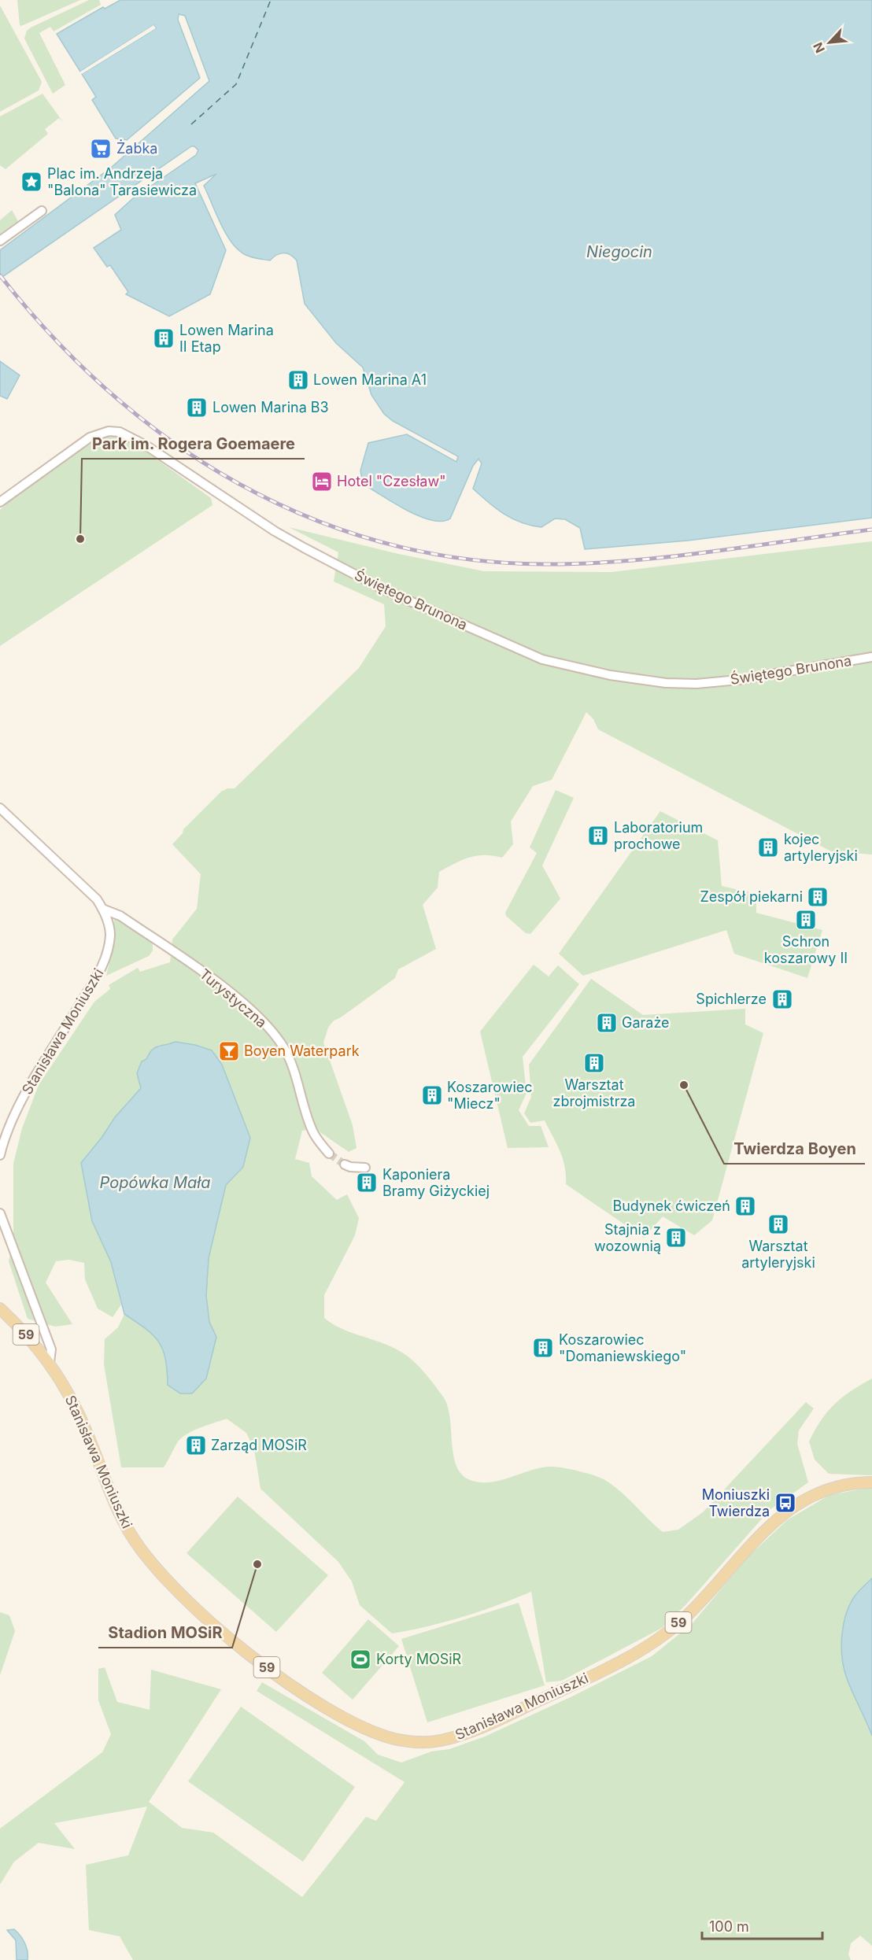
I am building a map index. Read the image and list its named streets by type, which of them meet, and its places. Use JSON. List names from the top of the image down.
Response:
{
  "streets": {
    "main road": ["Stanisława Moniuszki", "59"],
    "street": ["Świętego Brunona", "Turystyczna"]
  },
  "crossings": [
    ["Turystyczna", "Stanisława Moniuszki"],
    ["Stanisława Moniuszki", "59"]
  ],
  "water": ["Niegocin", "Popówka Mała"],
  "places": {
    "supermarket": ["Żabka"],
    "place": ["Plac im. Andrzeja \"Balona\" Tarasiewicza"],
    "building": [
      "Lowen Marina II Etap",
      "Lowen Marina A1",
      "Lowen Marina B3",
      "Laboratorium prochowe",
      "kojec artyleryjski",
      "Zespół piekarni",
      "Schron koszarowy II",
      "Spichlerze",
      "Garaże",
      "Warsztat zbrojmistrza",
      "Koszarowiec \"Miecz\"",
      "Kaponiera Bramy Giżyckiej",
      "Budynek ćwiczeń",
      "Warsztat artyleryjski",
      "Stajnia z wozownią",
      "Koszarowiec \"Domaniewskiego\"",
      "Zarząd MOSiR"
    ],
    "hotel": ["Hotel \"Czesław\""],
    "other": ["Park im. Rogera Goemaere", "Twierdza Boyen", "Stadion MOSiR"],
    "bar": ["Boyen Waterpark"],
    "bus stop": ["Moniuszki Twierdza"],
    "sports": ["Korty MOSiR"]
  },
  "scale_bar": "100 m",
  "north": "bottom left"
}
